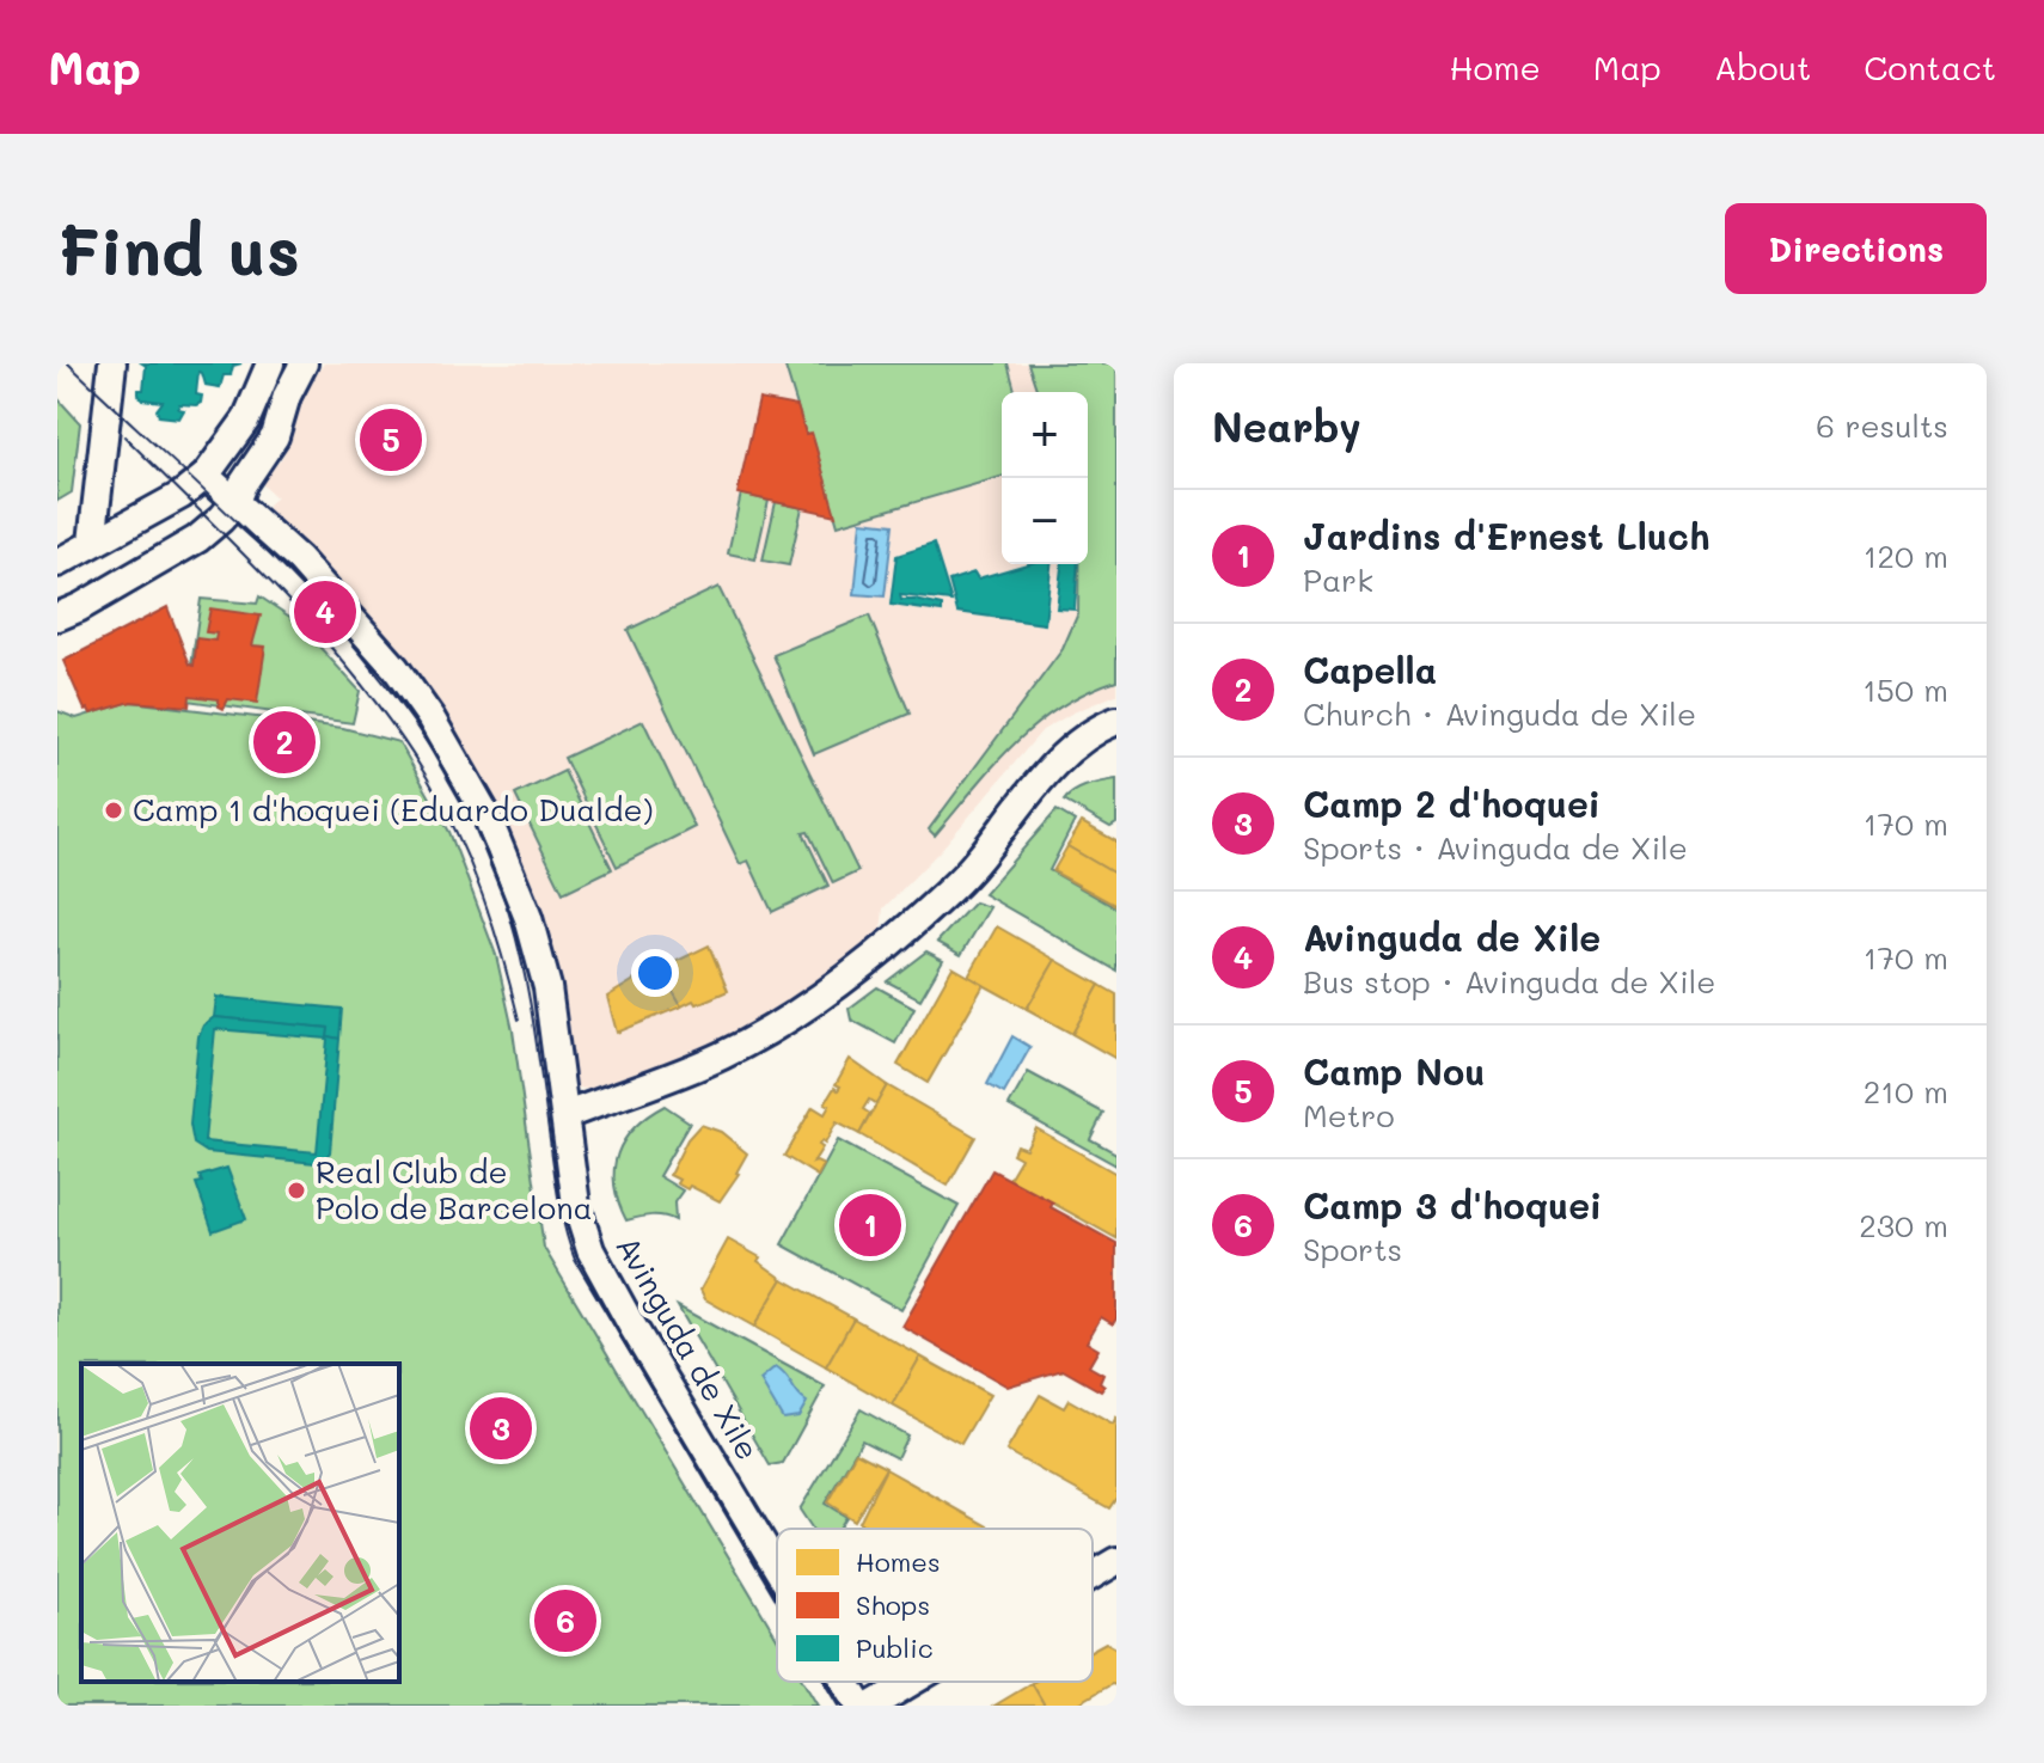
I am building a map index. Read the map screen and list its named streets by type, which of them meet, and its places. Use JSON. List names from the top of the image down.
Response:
{
  "streets": {
    "street": ["Avinguda de Xile"]
  },
  "places": ["Camp 1 d'hoquei (Eduardo Dualde)", "Real Club de Polo de Barcelona"],
  "legend": ["Homes", "Shops", "Public"],
  "page": {
    "header": "Map",
    "nav": [
      "Home",
      "Map",
      "About",
      "Contact"
    ],
    "buttons": "Directions",
    "title": "Find us",
    "heading": ["Nearby", "6 results"],
    "map_buttons": ["+", "−"],
    "pins": [
      "5",
      "4",
      "2",
      "1",
      "3",
      "6"
    ],
    "list": [
      {
        "mark": "1",
        "name": "Jardins d'Ernest Lluch",
        "note": "Park",
        "value": "120 m"
      },
      {
        "mark": "2",
        "name": "Capella",
        "note": "Church · Avinguda de Xile",
        "value": "150 m"
      },
      {
        "mark": "3",
        "name": "Camp 2 d'hoquei",
        "note": "Sports · Avinguda de Xile",
        "value": "170 m"
      },
      {
        "mark": "4",
        "name": "Avinguda de Xile",
        "note": "Bus stop · Avinguda de Xile",
        "value": "170 m"
      },
      {
        "mark": "5",
        "name": "Camp Nou",
        "note": "Metro",
        "value": "210 m"
      },
      {
        "mark": "6",
        "name": "Camp 3 d'hoquei",
        "note": "Sports",
        "value": "230 m"
      }
    ]
  }
}
